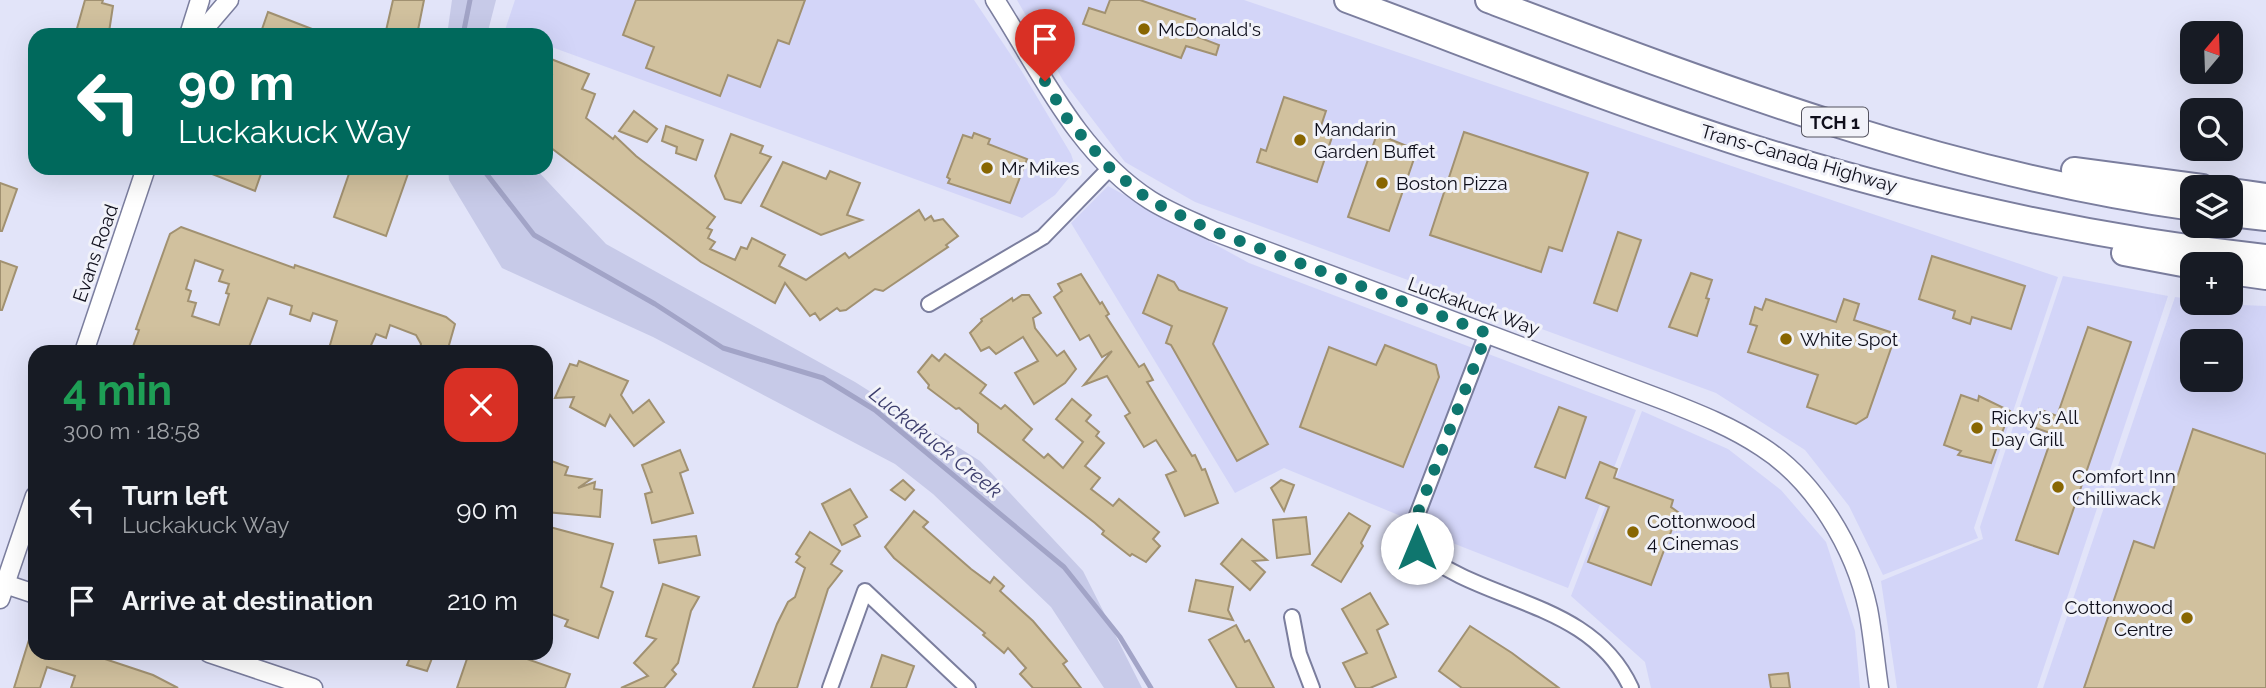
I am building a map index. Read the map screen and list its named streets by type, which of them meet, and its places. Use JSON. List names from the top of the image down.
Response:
{
  "streets": {
    "highway": ["TCH 1", "Trans-Canada Highway"],
    "street": ["Evans Road", "Luckakuck Way"]
  },
  "water": ["Luckakuck Creek"],
  "places": [
    "McDonald's",
    "Mandarin Garden Buffet",
    "Mr Mikes",
    "Boston Pizza",
    "White Spot",
    "Ricky's All Day Grill",
    "Comfort Inn Chilliwack",
    "Cottonwood 4 Cinemas",
    "Cottonwood Centre"
  ],
  "north": "top",
  "page": {
    "map_buttons": ["+", "−"],
    "turn": ["90 m", "Luckakuck Way"],
    "heading": ["4 min", "300 m · 18:58"],
    "list": [
      {
        "name": "Turn left",
        "note": "Luckakuck Way",
        "value": "90 m"
      },
      {
        "name": "Arrive at destination",
        "value": "210 m"
      }
    ]
  }
}
